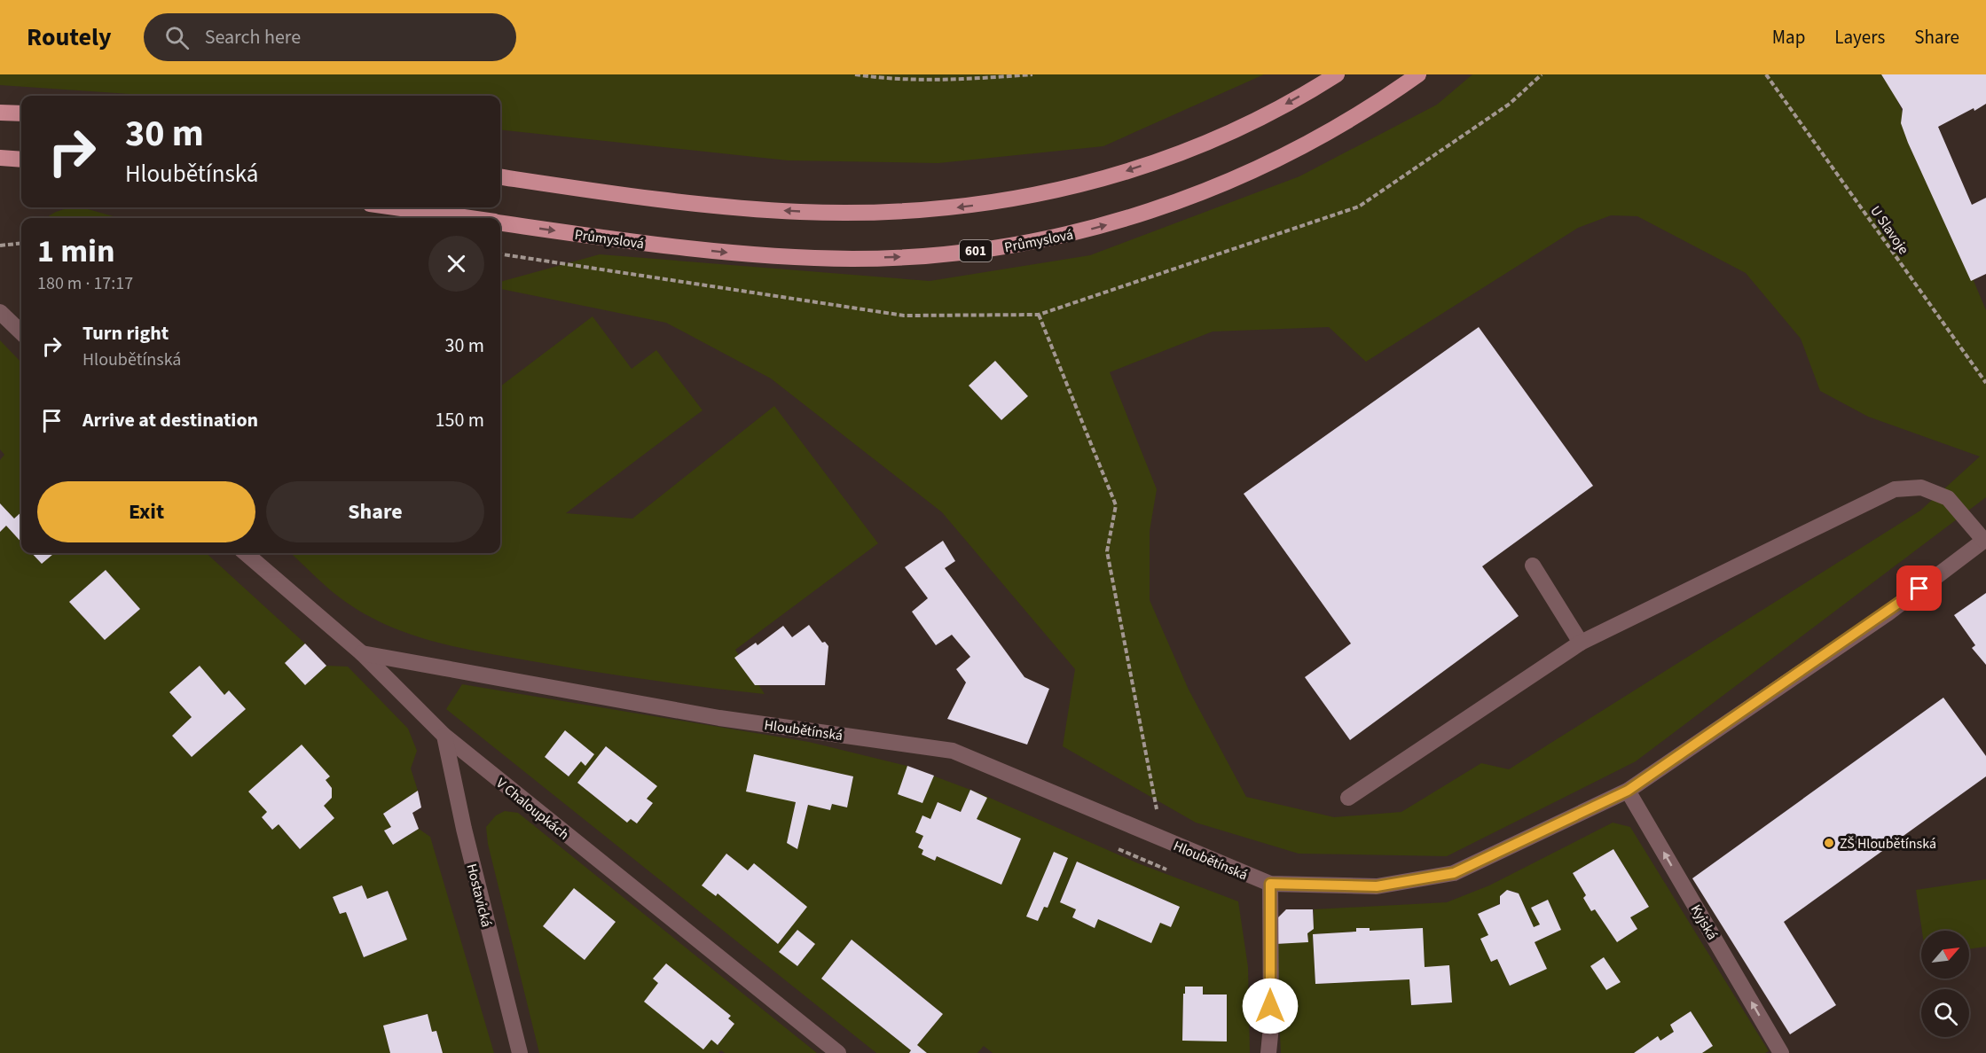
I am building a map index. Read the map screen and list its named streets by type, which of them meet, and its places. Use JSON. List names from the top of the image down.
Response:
{
  "streets": {
    "main road": ["Průmyslová", "601"],
    "street": [
      "Hloubětínská",
      "V Chaloupkách",
      "Hostavická",
      "Kyjská"
    ],
    "path": ["U Slavoje"]
  },
  "crossings": [
    ["Hloubětínská", "V Chaloupkách"],
    ["Hloubětínská", "Kyjská"],
    ["V Chaloupkách", "Hostavická"]
  ],
  "one_way": ["Kyjská"],
  "places": ["ZŠ Hloubětínská"],
  "north": "top right",
  "page": {
    "header": "Routely",
    "search": "Search here",
    "nav": ["Map", "Layers", "Share"],
    "turn": ["30 m", "Hloubětínská"],
    "heading": ["1 min", "180 m · 17:17"],
    "list": [
      {
        "name": "Turn right",
        "note": "Hloubětínská",
        "value": "30 m"
      },
      {
        "name": "Arrive at destination",
        "value": "150 m"
      }
    ],
    "buttons": ["Exit", "Share"]
  }
}
